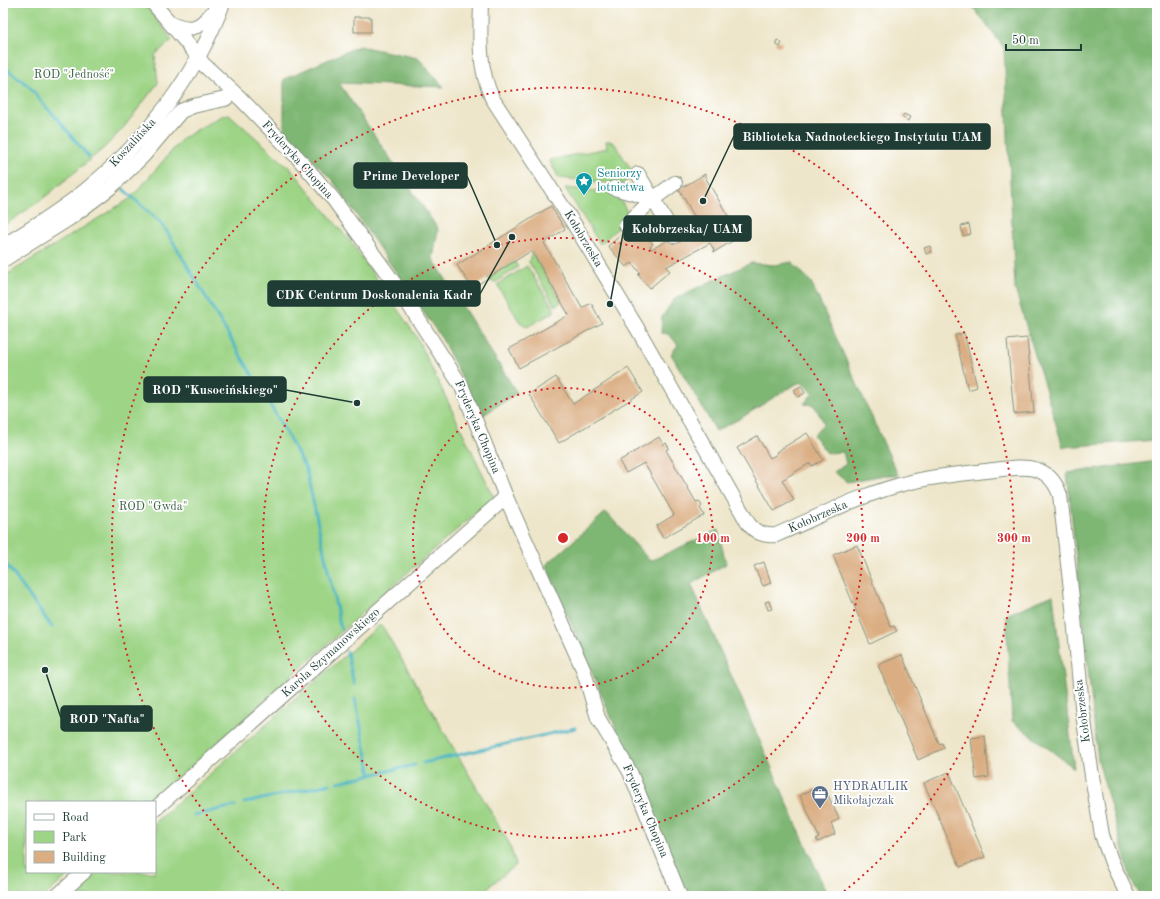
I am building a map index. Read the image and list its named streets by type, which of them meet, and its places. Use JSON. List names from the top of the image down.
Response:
{
  "streets": {
    "street": [
      "Koszalińska",
      "Fryderyka Chopina",
      "Kołobrzeska",
      "Karola Szymanowskiego"
    ]
  },
  "crossings": [
    ["Koszalińska", "Fryderyka Chopina"],
    ["Fryderyka Chopina", "Karola Szymanowskiego"]
  ],
  "parks": ["ROD \"Jedność\"", "ROD \"Gwda\""],
  "places": {
    "place": ["Seniorzy lotnictwa"],
    "other": [
      "Biblioteka Nadnoteckiego Instytutu UAM",
      "CDK Centrum Doskonalenia Kadr",
      "Prime Developer",
      "Kołobrzeska/ UAM",
      "ROD \"Kusocińskiego\"",
      "ROD \"Nafta\""
    ],
    "office": ["HYDRAULIK Mikołajczak"]
  },
  "legend": ["Road", "Park", "Building"],
  "scale_bar": "50 m",
  "rings": ["100 m", "200 m", "300 m"]
}
